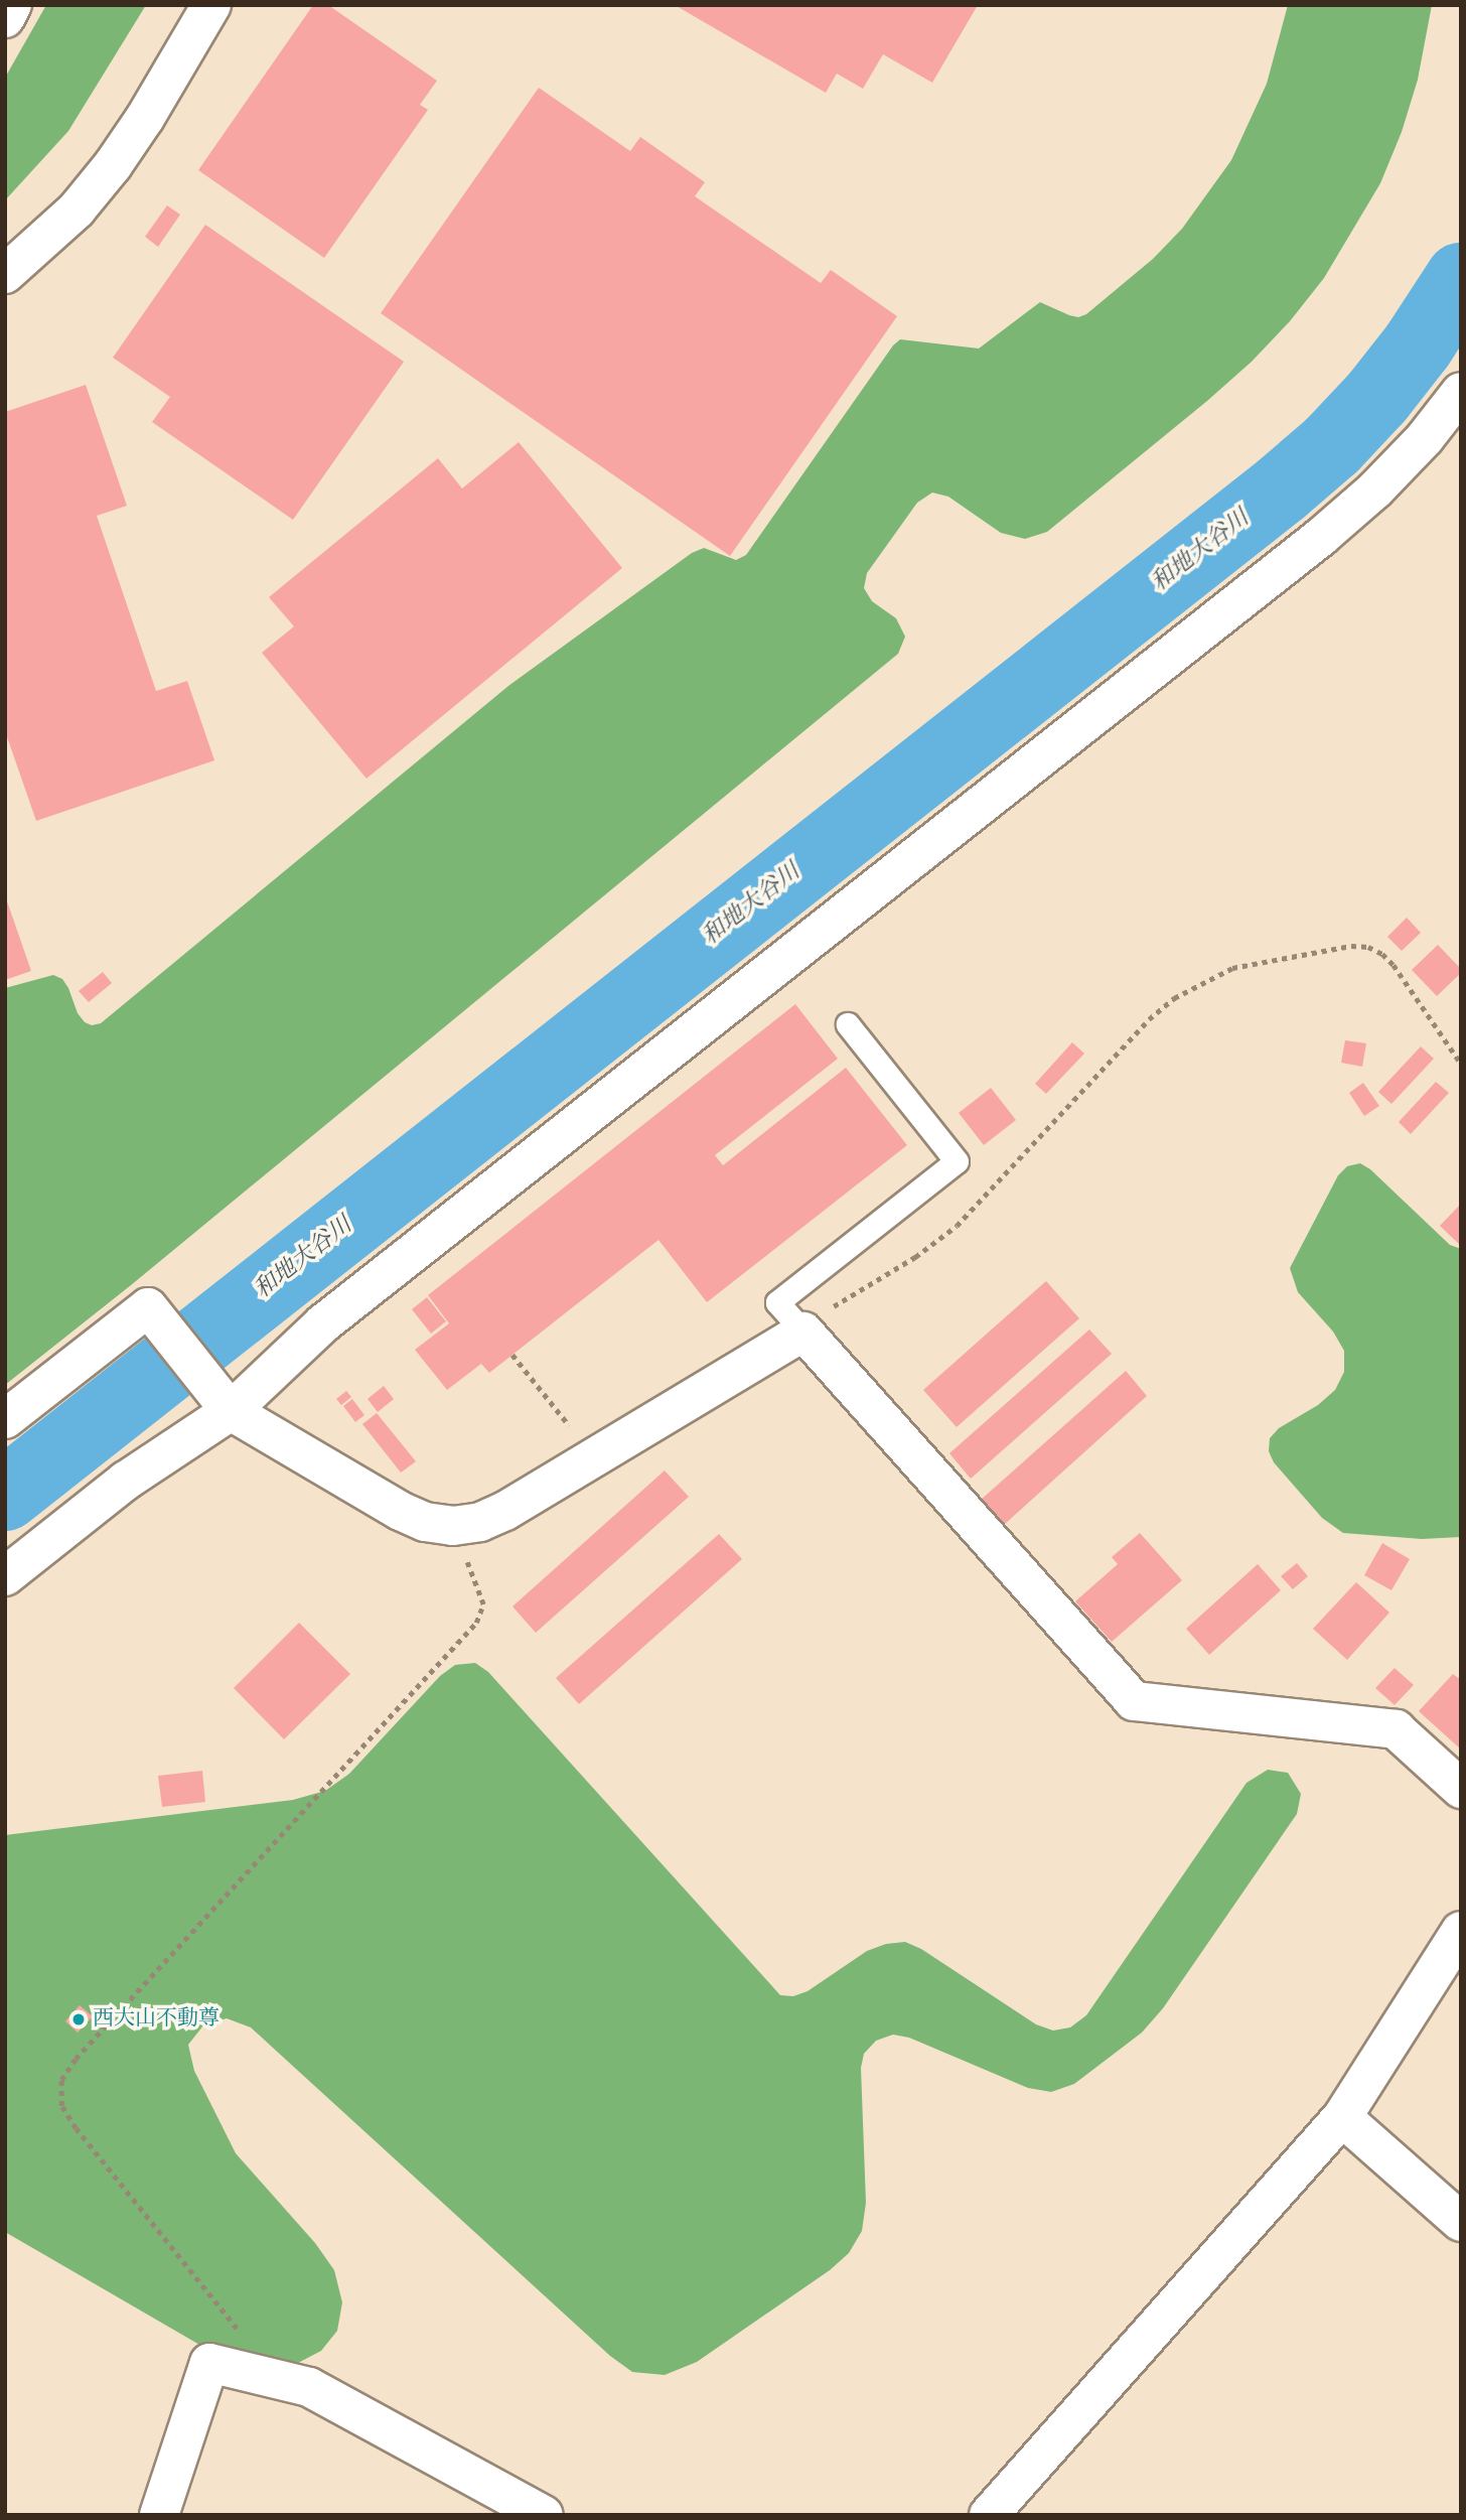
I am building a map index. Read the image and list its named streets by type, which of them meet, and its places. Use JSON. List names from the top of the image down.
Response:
{
  "water": ["和地大谷川"],
  "places": ["西大山不動尊"]
}
